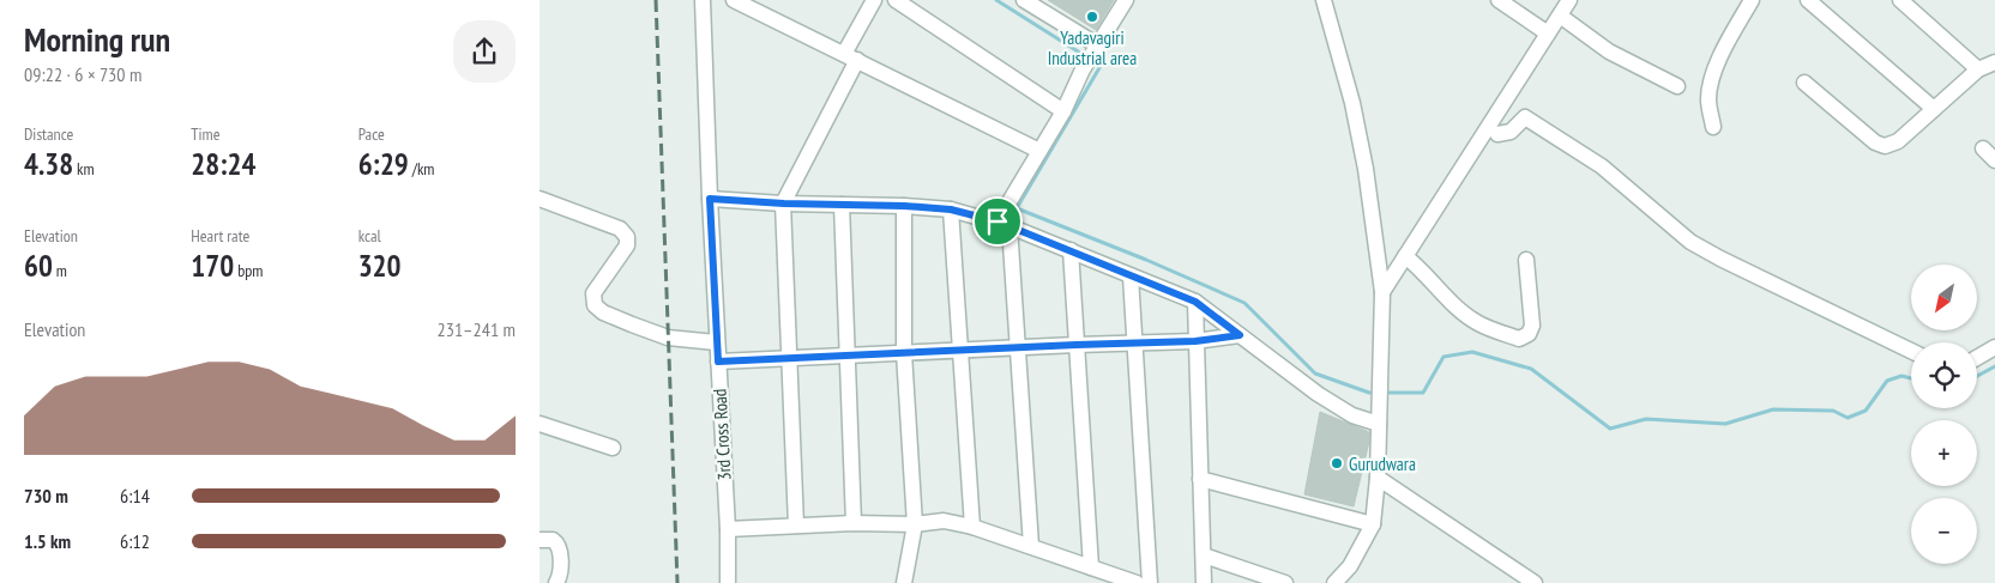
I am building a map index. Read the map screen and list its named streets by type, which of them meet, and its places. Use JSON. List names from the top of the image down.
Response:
{
  "streets": {
    "street": ["3rd Cross Road"]
  },
  "places": ["Yadavagiri Industrial area", "Gurudwara"],
  "north": "bottom left",
  "page": {
    "heading": ["Morning run", "09:22 · 6 × 730 m"],
    "stats": [
      ["Distance", "4.38 km"],
      ["Time", "28:24"],
      ["Pace", "6:29 /km"],
      ["Elevation", "60 m"],
      ["Heart rate", "170 bpm"],
      ["kcal", "320"]
    ],
    "map_buttons": ["+", "−"],
    "chart": ["Elevation", "231–241 m"],
    "list": [
      {
        "name": "730 m",
        "note": "6:14"
      },
      {
        "name": "1.5 km",
        "note": "6:12"
      }
    ]
  }
}
